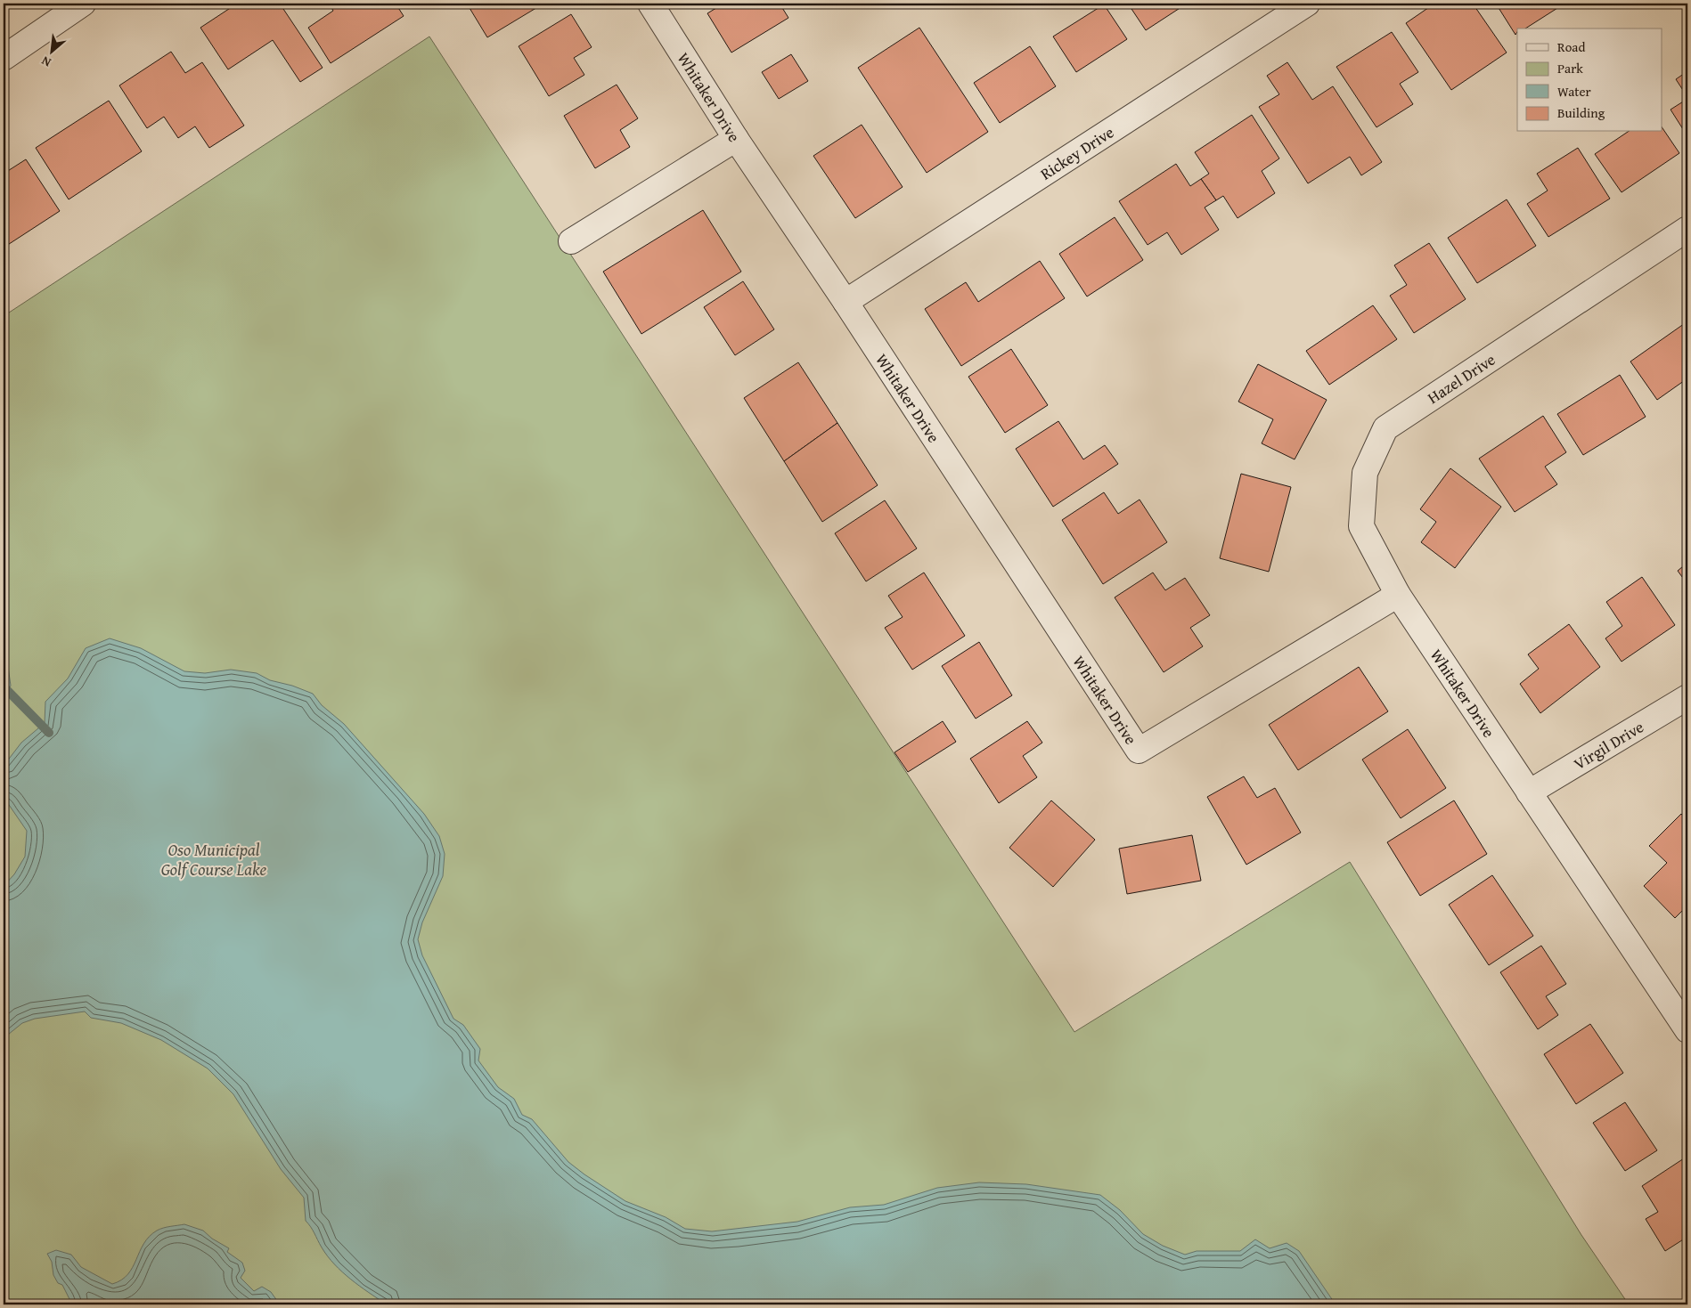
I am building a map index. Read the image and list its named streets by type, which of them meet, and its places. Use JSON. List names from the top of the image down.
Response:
{
  "streets": {
    "street": [
      "Whitaker Drive",
      "Rickey Drive",
      "Hazel Drive",
      "Virgil Drive"
    ]
  },
  "crossings": [
    ["Whitaker Drive", "Rickey Drive"],
    ["Whitaker Drive", "Hazel Drive"],
    ["Whitaker Drive", "Virgil Drive"]
  ],
  "water": ["Oso Municipal Golf Course Lake"],
  "legend": [
    "Road",
    "Park",
    "Water",
    "Building"
  ],
  "north": "bottom left"
}
